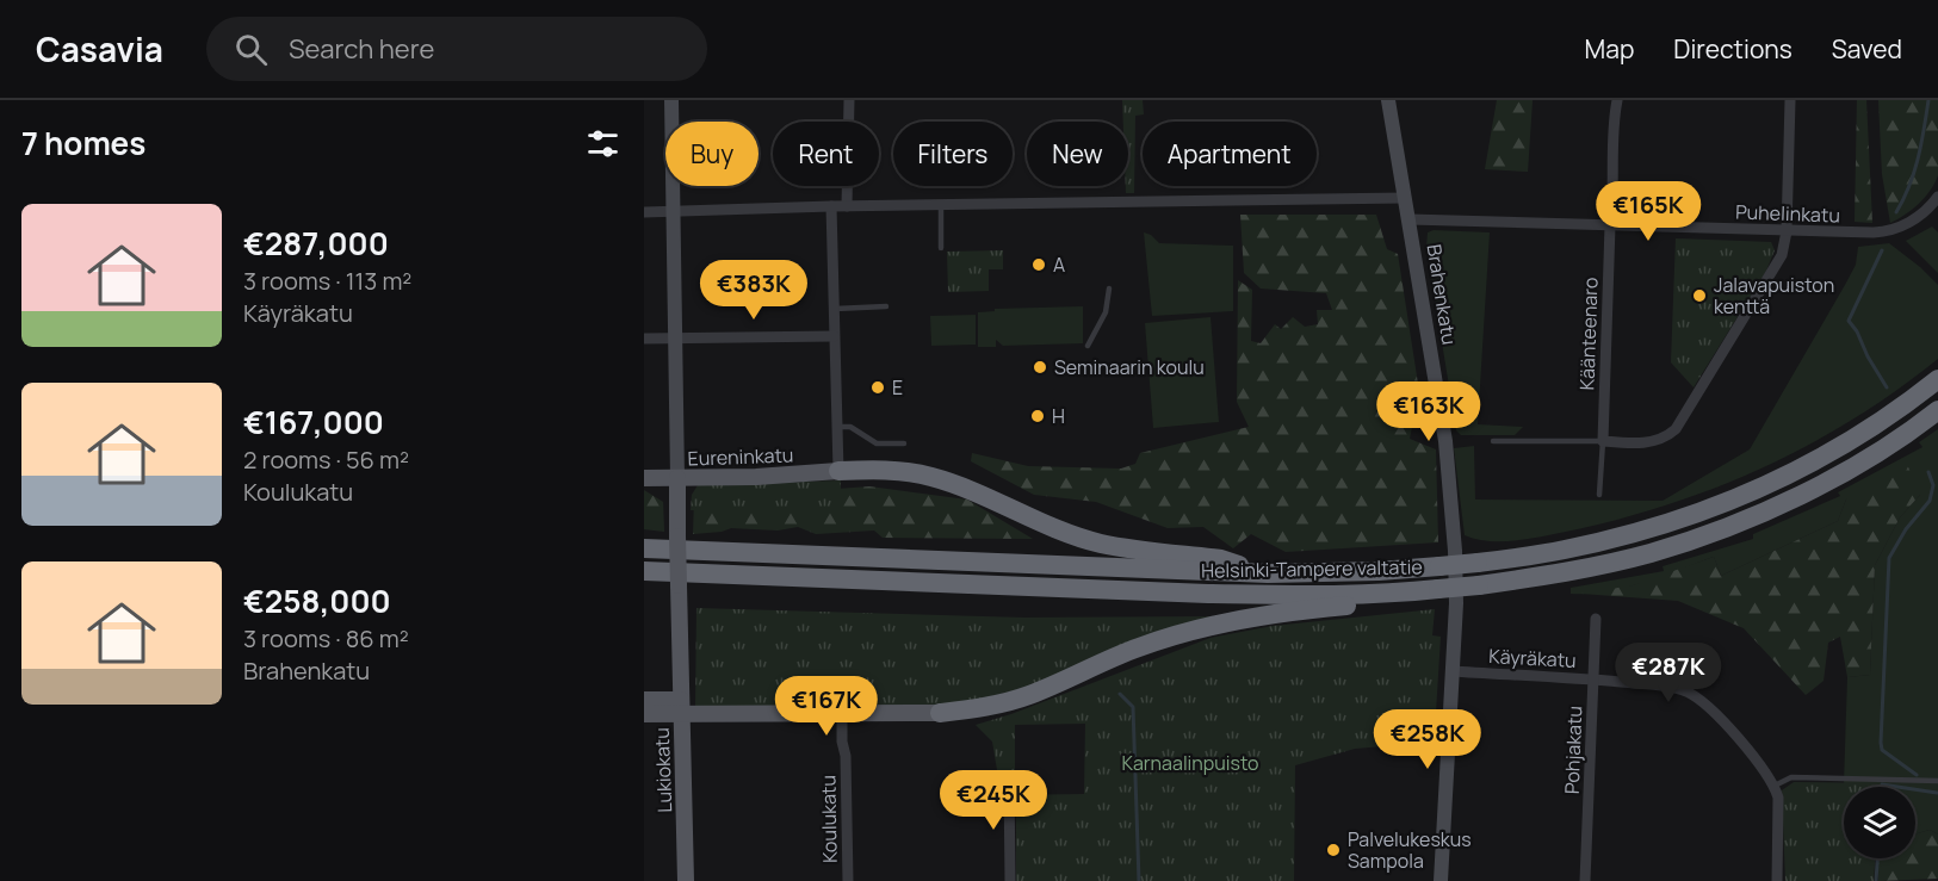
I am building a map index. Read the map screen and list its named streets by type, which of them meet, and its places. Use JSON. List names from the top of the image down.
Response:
{
  "streets": {
    "highway": ["Helsinki-Tampere valtatie"],
    "main road": ["Brahenkatu", "Eureninkatu", "Lukiokatu"],
    "street": [
      "Puhelinkatu",
      "Käänteenaro",
      "Käyräkatu",
      "Pohjakatu",
      "Koulukatu"
    ]
  },
  "crossings": [
    ["Puhelinkatu", "Brahenkatu"],
    ["Puhelinkatu", "Käänteenaro"],
    ["Brahenkatu", "Käyräkatu"],
    ["Eureninkatu", "Lukiokatu"],
    ["Käyräkatu", "Pohjakatu"]
  ],
  "parks": ["Karnaalinpuisto"],
  "places": [
    "A",
    "Jalavapuiston kenttä",
    "Seminaarin koulu",
    "E",
    "H",
    "Palvelukeskus Sampola"
  ],
  "page": {
    "header": "Casavia",
    "search": "Search here",
    "nav": ["Map", "Directions", "Saved"],
    "heading": "7 homes",
    "chip": [
      "Buy",
      "Rent",
      "Filters",
      "New",
      "Apartment"
    ],
    "price": [
      "€165K",
      "€383K",
      "€163K",
      "€287K",
      "€167K",
      "€258K",
      "€245K"
    ],
    "list": [
      {
        "name": "€287,000",
        "note": "3 rooms · 113 m² · Käyräkatu"
      },
      {
        "name": "€167,000",
        "note": "2 rooms · 56 m² · Koulukatu"
      },
      {
        "name": "€258,000",
        "note": "3 rooms · 86 m² · Brahenkatu"
      }
    ]
  }
}
